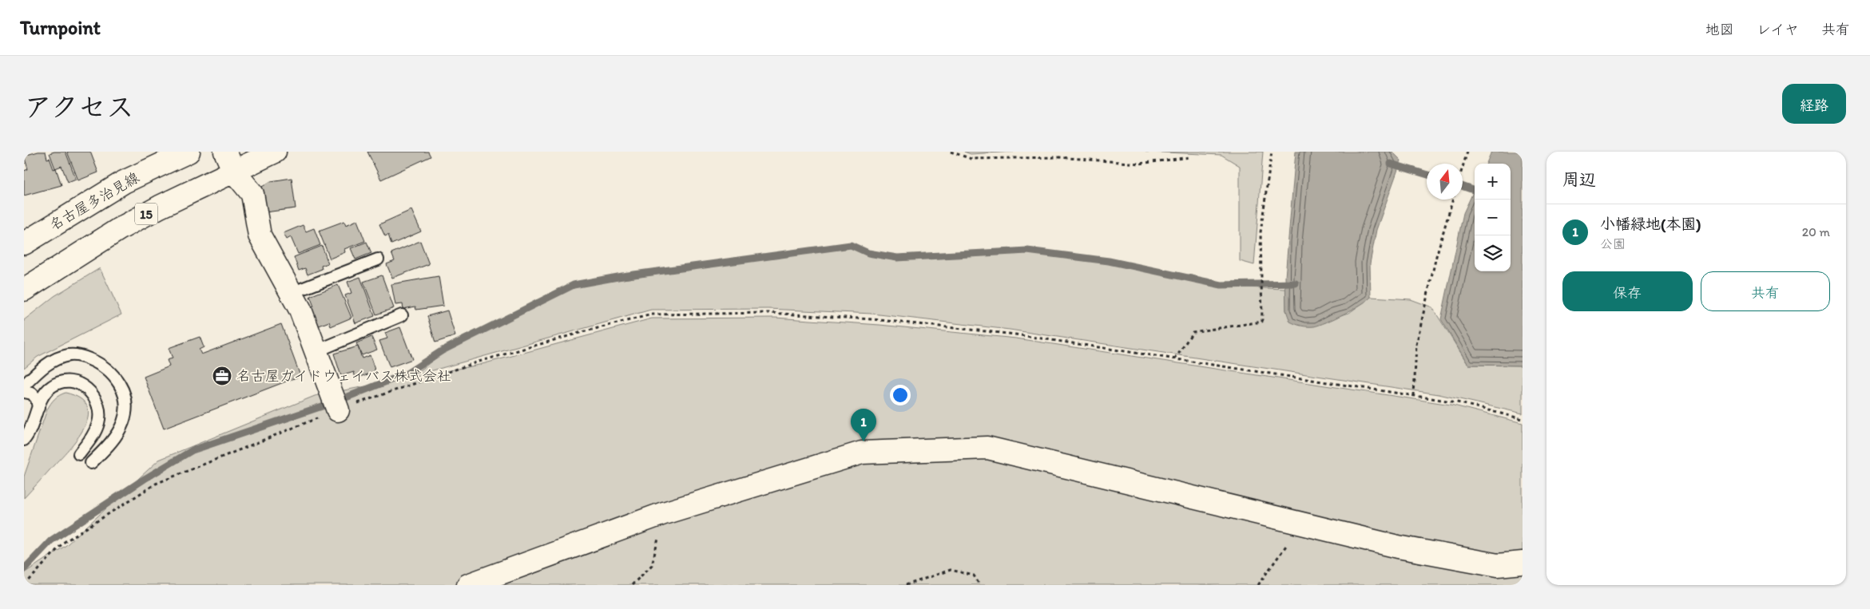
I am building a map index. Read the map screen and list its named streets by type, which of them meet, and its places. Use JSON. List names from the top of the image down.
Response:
{
  "streets": {
    "street": ["名古屋多治見線", "15"]
  },
  "places": {
    "office": ["名古屋ガイドウェイバス株式会社"]
  },
  "north": "top",
  "page": {
    "header": "Turnpoint",
    "nav": ["地図", "レイヤ", "共有"],
    "title": "アクセス",
    "buttons": [
      "経路",
      ["保存", "共有"]
    ],
    "heading": "周辺",
    "map_buttons": ["+", "−"],
    "list": [
      {
        "mark": "1",
        "name": "小幡緑地(本園)",
        "note": "公園",
        "value": "20 m"
      }
    ],
    "pins": "1"
  }
}
